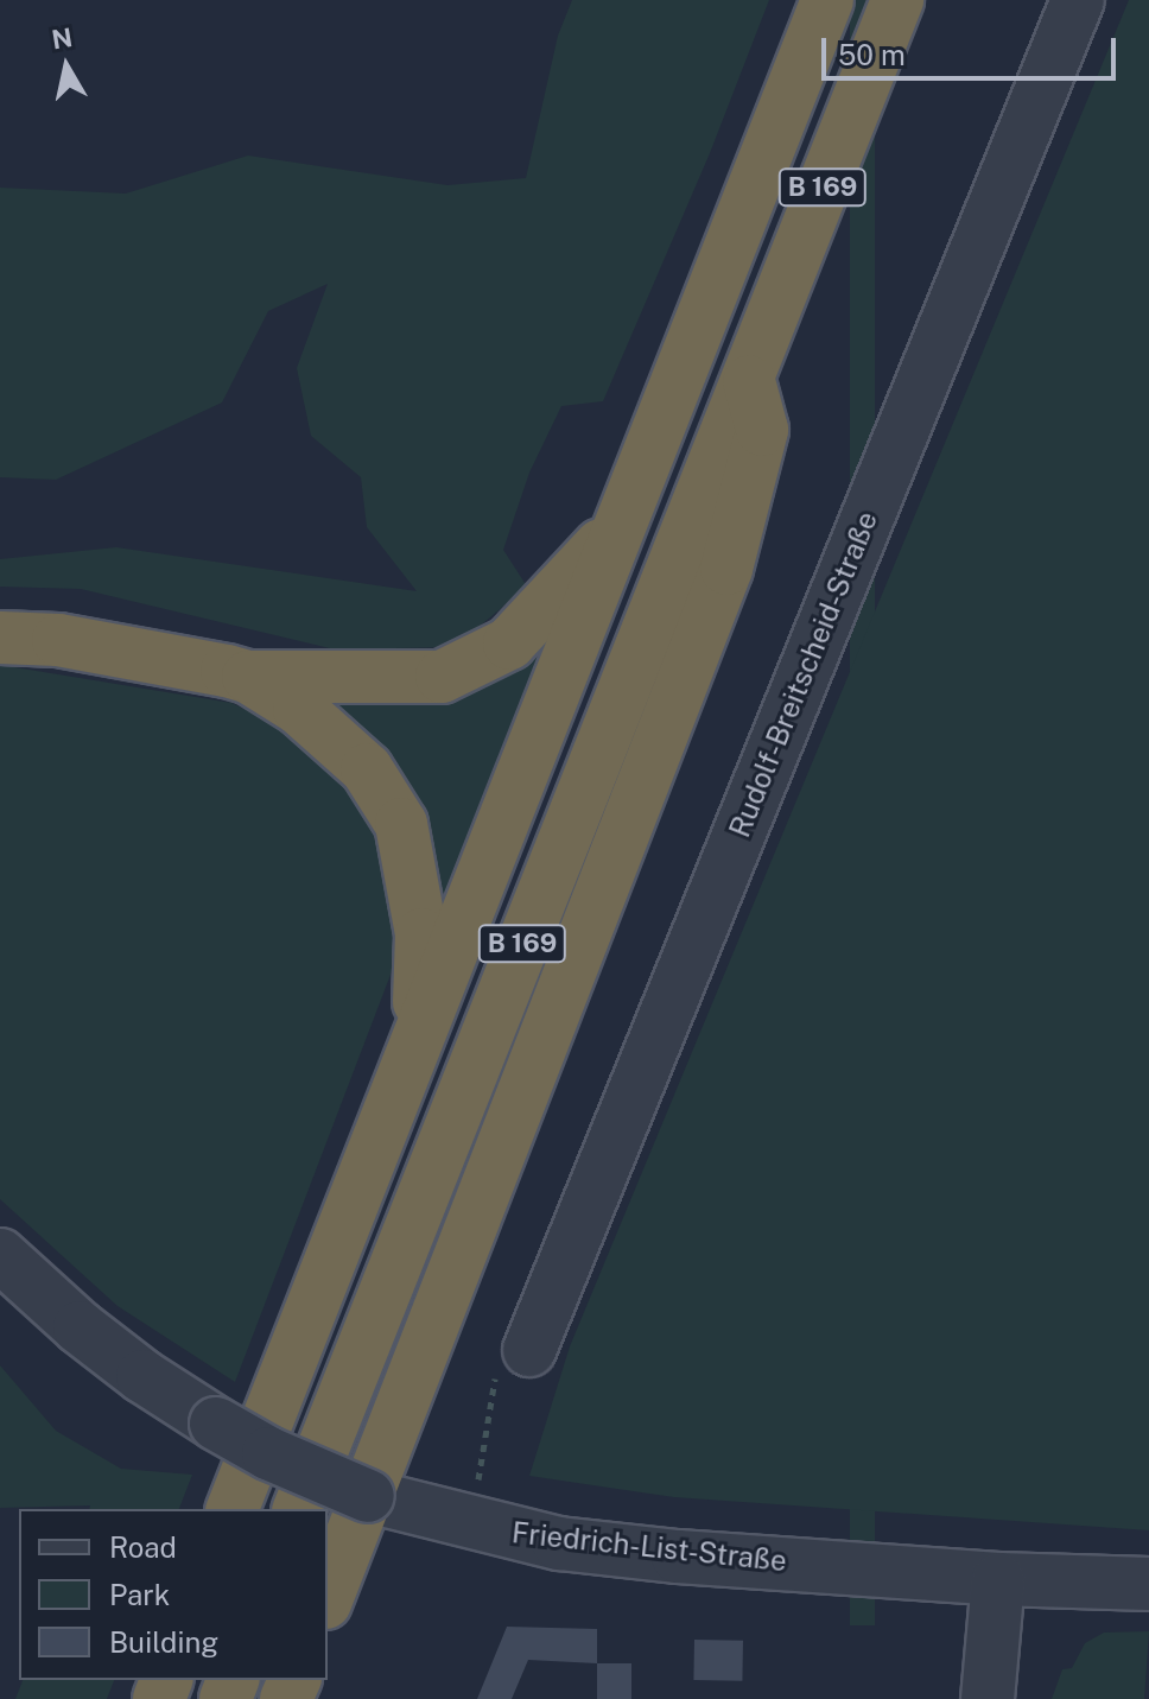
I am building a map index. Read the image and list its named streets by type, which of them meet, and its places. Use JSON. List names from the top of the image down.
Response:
{
  "streets": {
    "highway": ["B 169"],
    "street": ["Rudolf-Breitscheid-Straße", "Friedrich-List-Straße"]
  },
  "legend": ["Road", "Park", "Building"],
  "scale_bar": "50 m",
  "north": "top"
}
